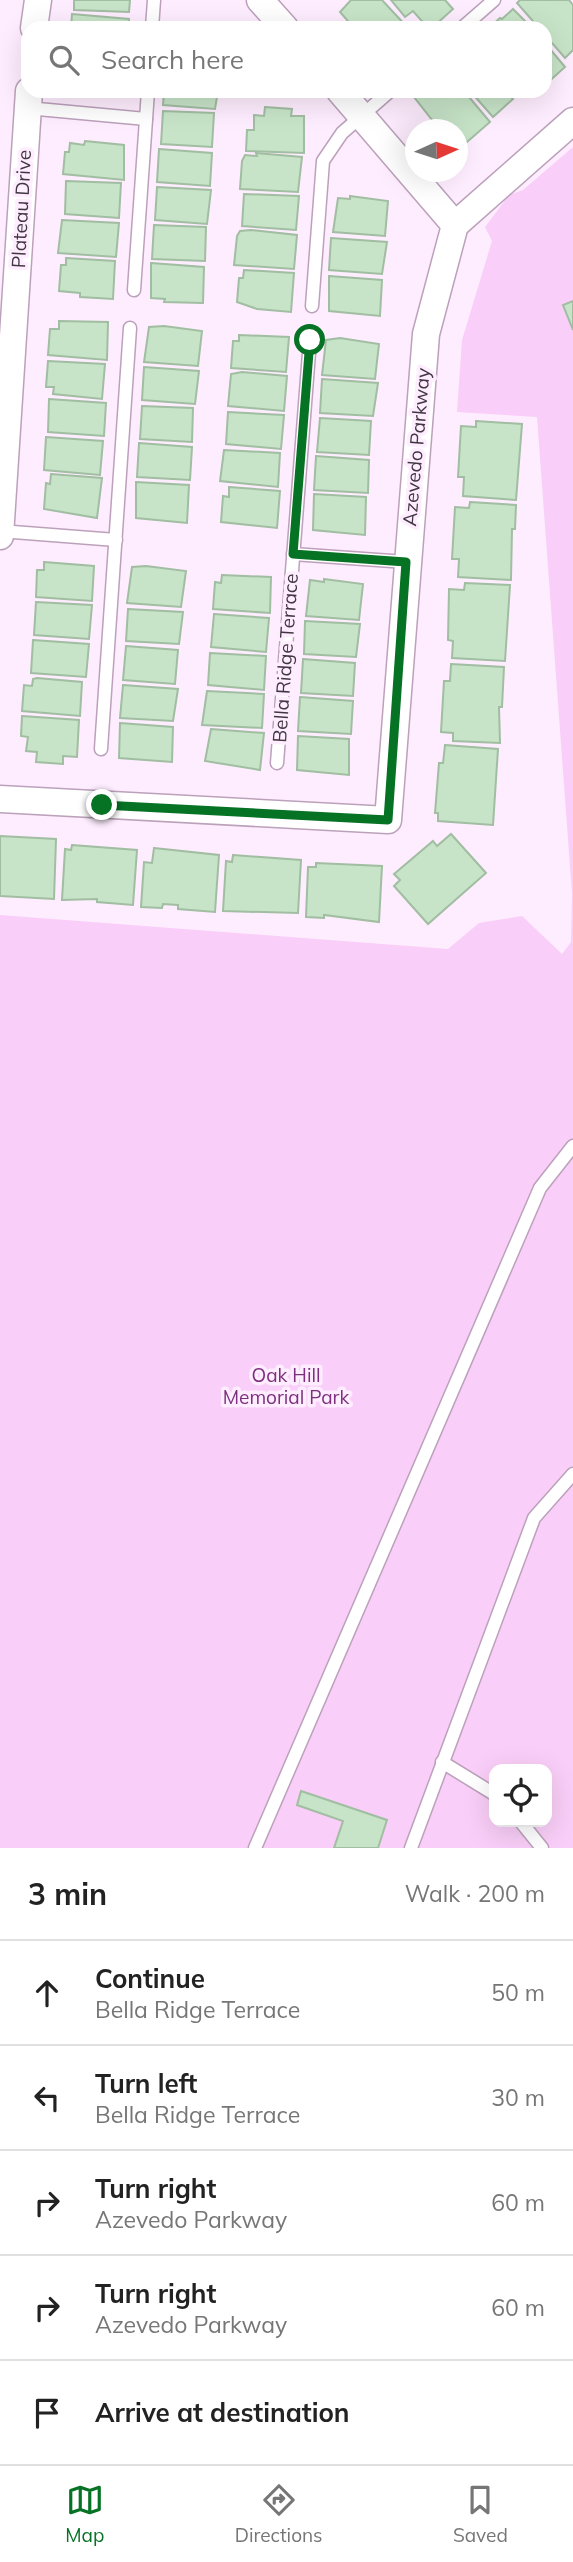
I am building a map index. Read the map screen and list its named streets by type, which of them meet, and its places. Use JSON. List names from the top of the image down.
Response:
{
  "streets": {
    "street": ["Plateau Drive", "Azevedo Parkway"],
    "lane": ["Bella Ridge Terrace"]
  },
  "crossings": [
    ["Azevedo Parkway", "Bella Ridge Terrace"]
  ],
  "parks": ["Oak Hill Memorial Park"],
  "north": "right",
  "page": {
    "search": "Search here",
    "heading": ["3 min", "Walk · 200 m"],
    "list": [
      ["Continue", "Bella Ridge Terrace", "50 m"],
      ["Turn left", "Bella Ridge Terrace", "30 m"],
      ["Turn right", "Azevedo Parkway", "60 m"],
      ["Turn right", "Azevedo Parkway", "60 m"],
      "Arrive at destination"
    ],
    "nav": ["Map", "Directions", "Saved"]
  }
}
